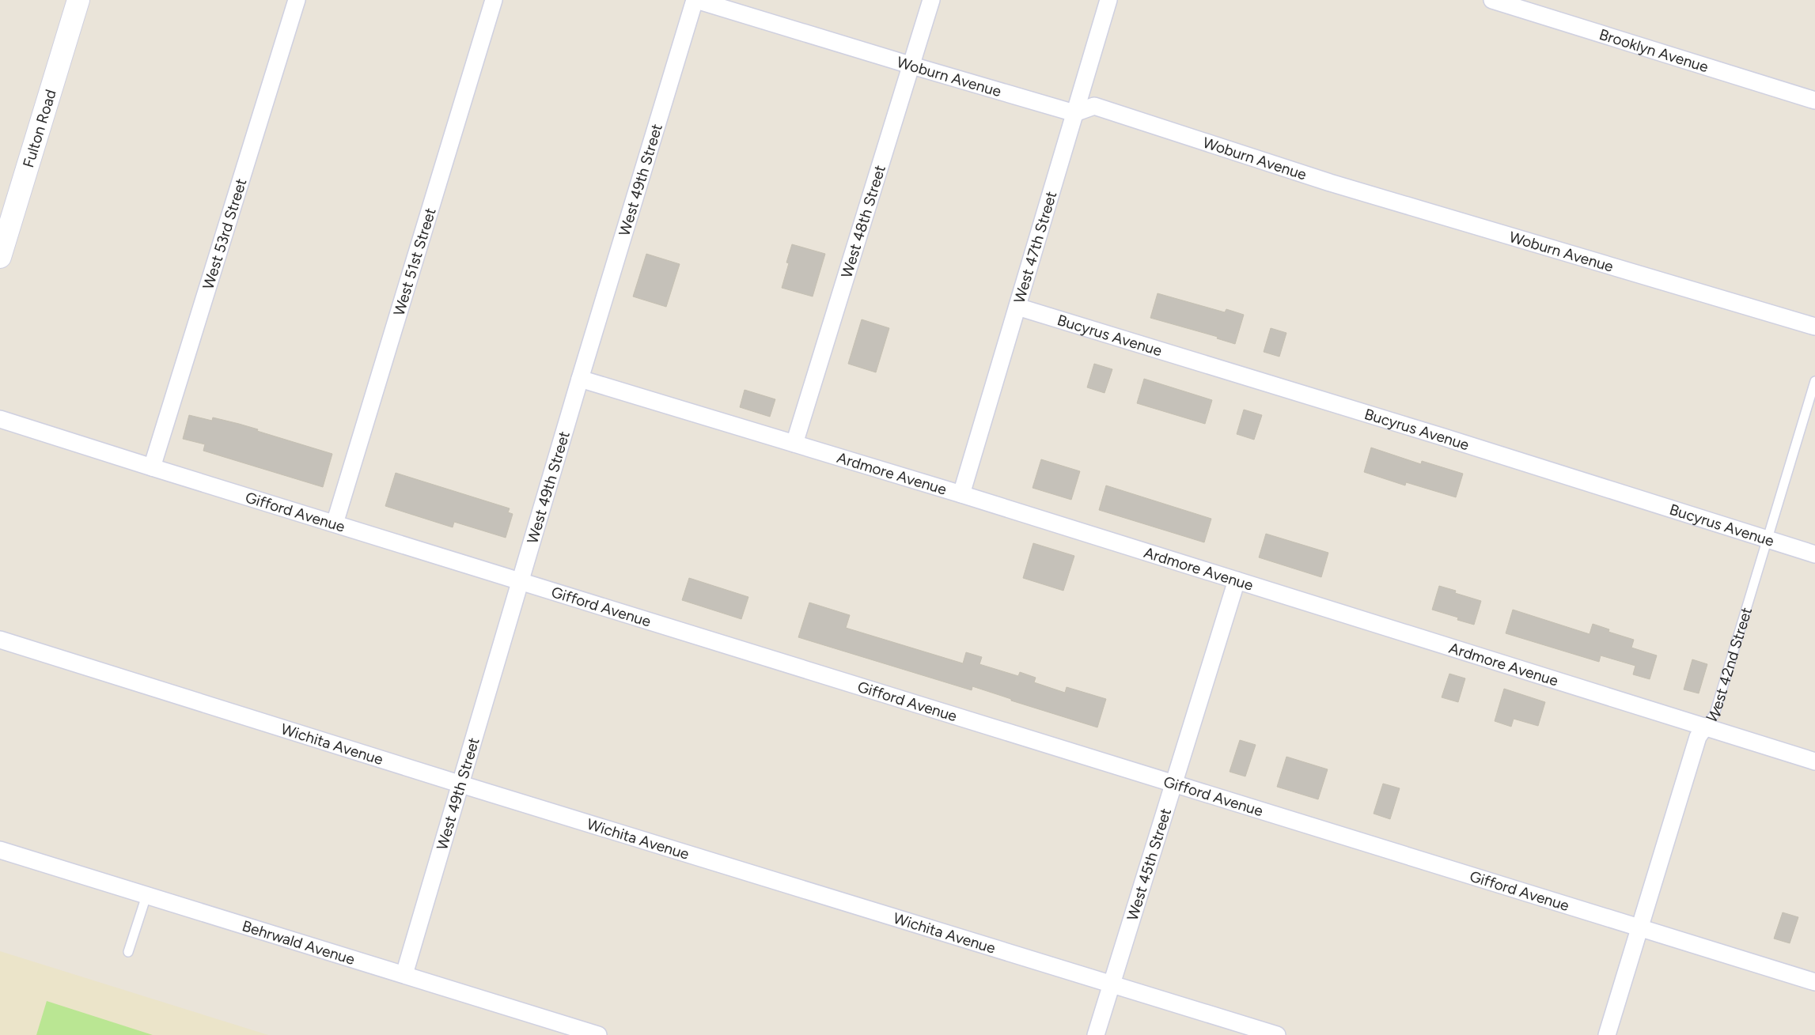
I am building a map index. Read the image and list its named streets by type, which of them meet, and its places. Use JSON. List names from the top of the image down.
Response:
{
  "streets": {
    "main road": ["Fulton Road"],
    "street": [
      "Brooklyn Avenue",
      "Woburn Avenue",
      "West 49th Street",
      "West 48th Street",
      "West 53rd Street",
      "West 47th Street",
      "West 51st Street",
      "Bucyrus Avenue",
      "Ardmore Avenue",
      "Gifford Avenue",
      "West 42nd Street",
      "Wichita Avenue",
      "West 45th Street",
      "Behrwald Avenue"
    ]
  },
  "crossings": [
    ["Woburn Avenue", "West 49th Street"],
    ["Woburn Avenue", "West 48th Street"],
    ["Woburn Avenue", "West 47th Street"],
    ["West 49th Street", "Ardmore Avenue"],
    ["West 49th Street", "Gifford Avenue"],
    ["West 49th Street", "Wichita Avenue"],
    ["West 49th Street", "Behrwald Avenue"],
    ["West 48th Street", "Ardmore Avenue"],
    ["West 53rd Street", "Gifford Avenue"],
    ["West 47th Street", "Bucyrus Avenue"],
    ["West 47th Street", "Ardmore Avenue"],
    ["West 51st Street", "Gifford Avenue"],
    ["Bucyrus Avenue", "West 42nd Street"],
    ["Ardmore Avenue", "West 42nd Street"],
    ["Ardmore Avenue", "West 45th Street"],
    ["Gifford Avenue", "West 42nd Street"],
    ["Gifford Avenue", "West 45th Street"],
    ["Wichita Avenue", "West 45th Street"]
  ]
}
